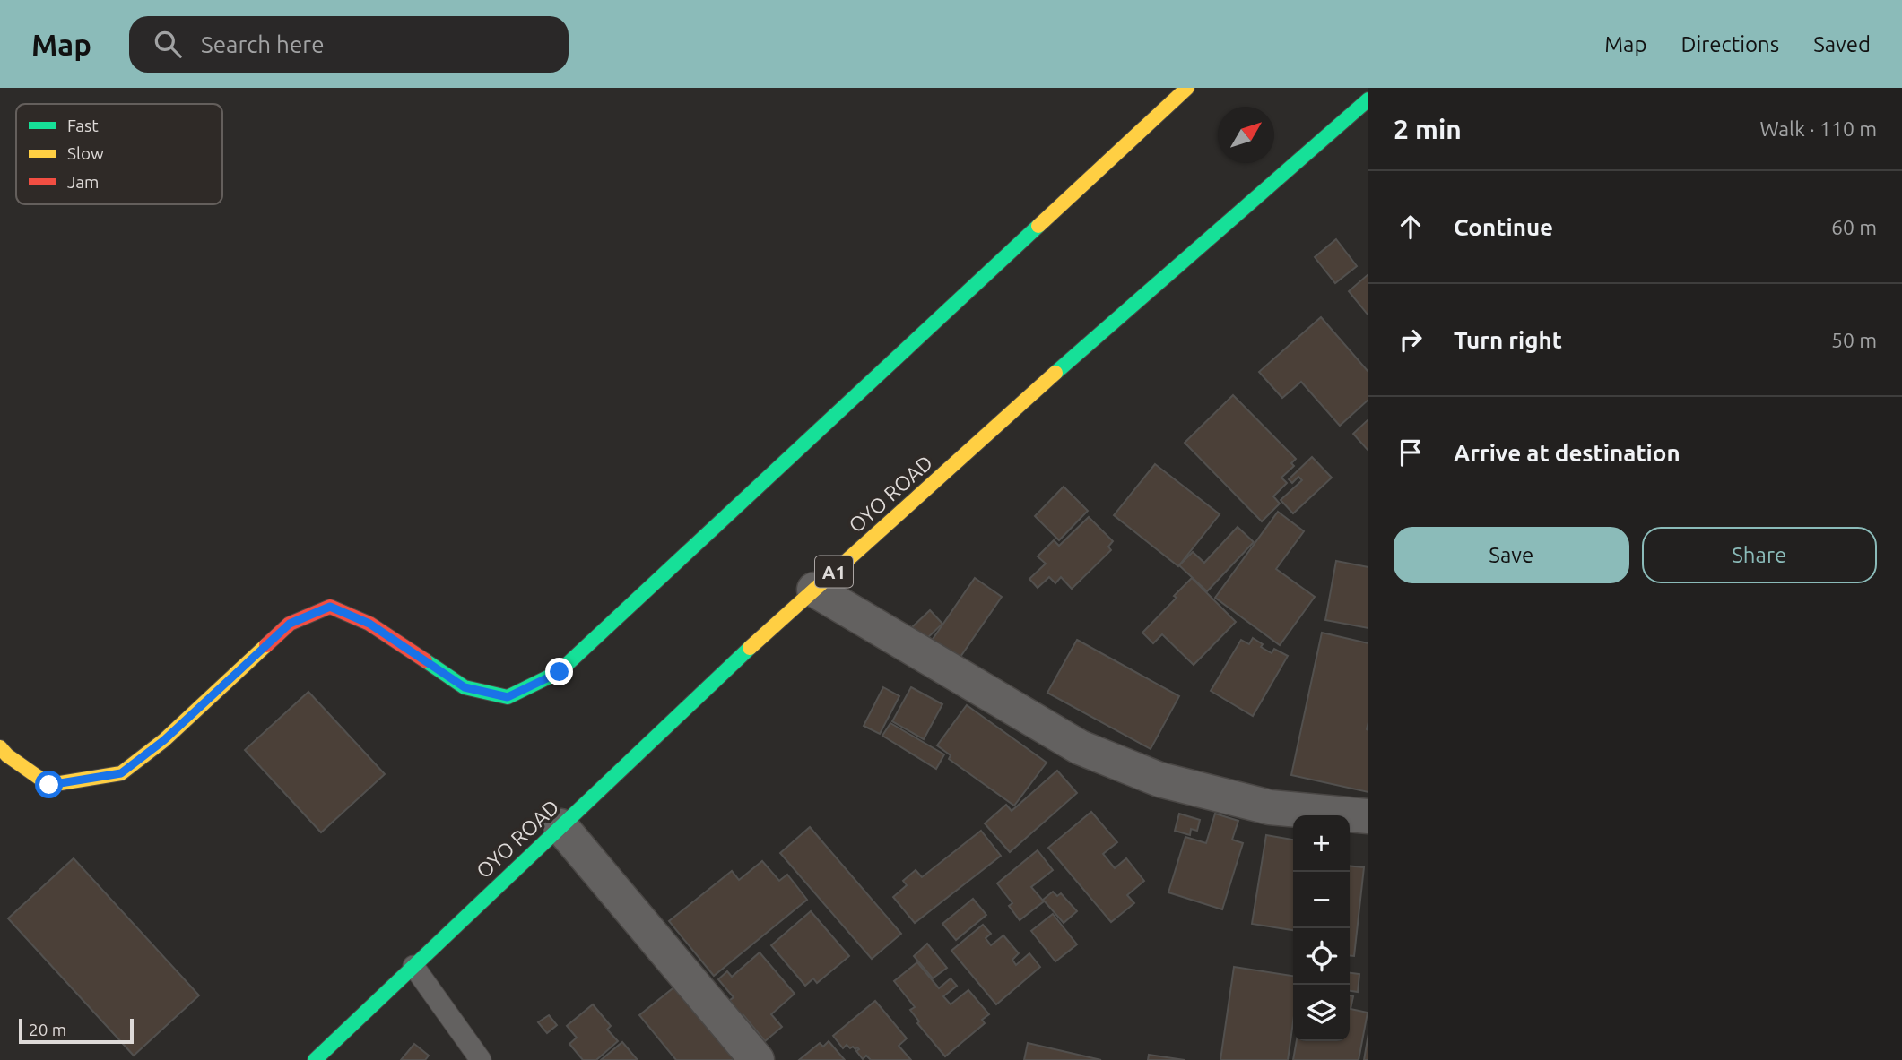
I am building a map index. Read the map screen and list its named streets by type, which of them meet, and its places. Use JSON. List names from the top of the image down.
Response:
{
  "streets": {
    "main road": ["OYO ROAD", "A1"]
  },
  "legend": ["Fast", "Slow", "Jam"],
  "scale_bar": "20 m",
  "north": "top right",
  "page": {
    "header": "Map",
    "search": "Search here",
    "nav": ["Map", "Directions", "Saved"],
    "heading": ["2 min", "Walk · 110 m"],
    "list": [
      ["Continue", "60 m"],
      ["Turn right", "50 m"],
      "Arrive at destination"
    ],
    "buttons": ["Save", "Share"],
    "map_buttons": ["+", "−"],
    "scale": "20 m"
  }
}
